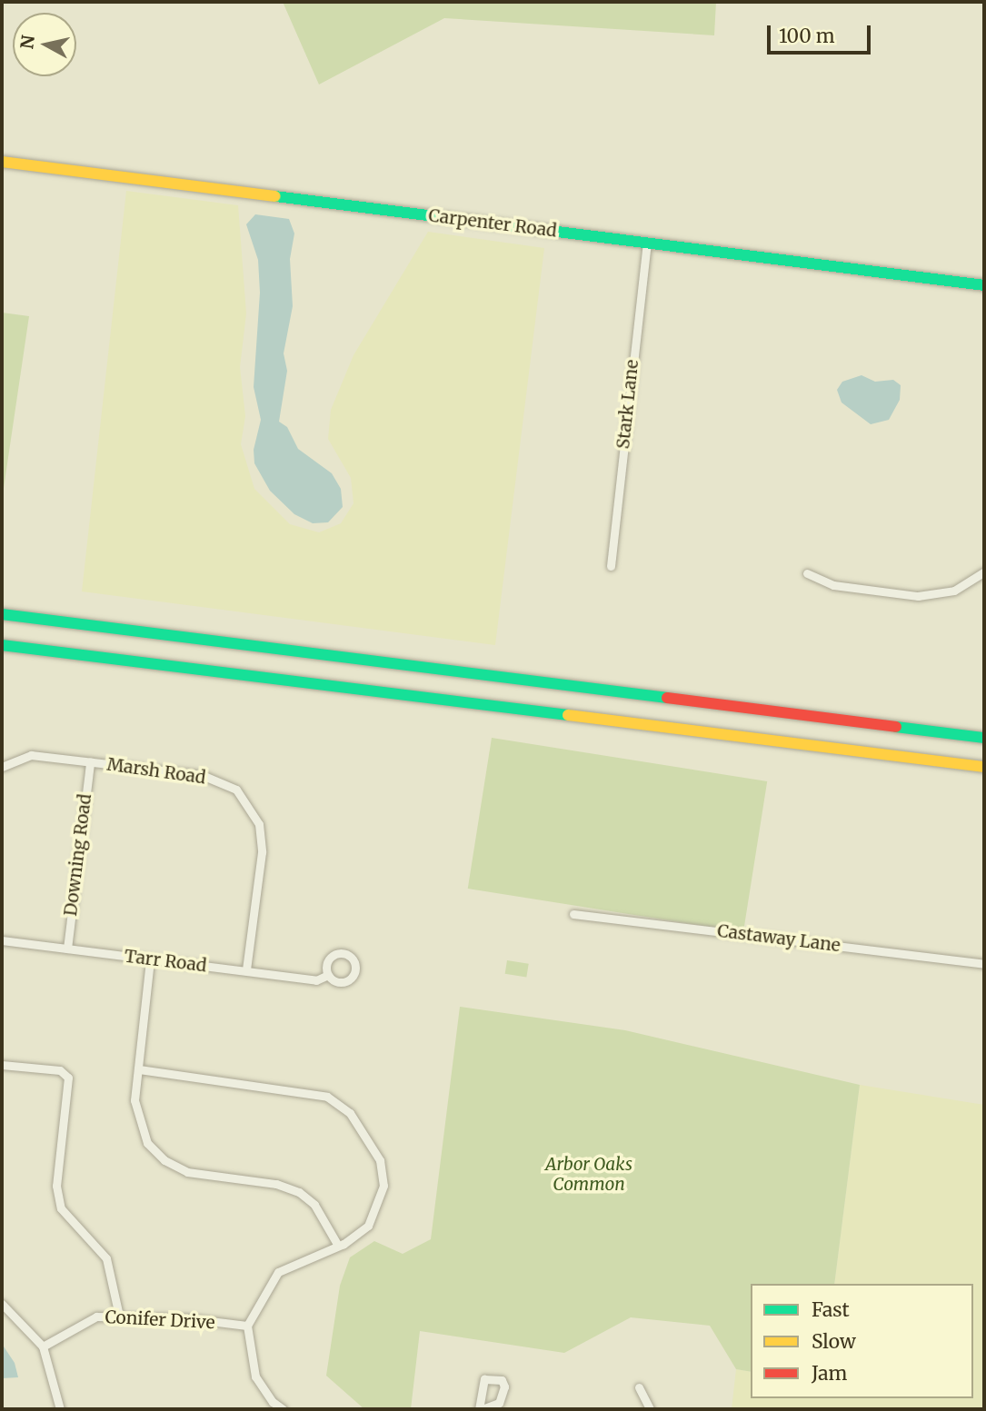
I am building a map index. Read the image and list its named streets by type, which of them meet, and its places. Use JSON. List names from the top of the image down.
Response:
{
  "streets": {
    "main road": ["Carpenter Road"],
    "street": [
      "Stark Lane",
      "Marsh Road",
      "Downing Road",
      "Castaway Lane",
      "Tarr Road",
      "Conifer Drive"
    ]
  },
  "crossings": [
    ["Carpenter Road", "Stark Lane"],
    ["Marsh Road", "Downing Road"],
    ["Marsh Road", "Tarr Road"],
    ["Downing Road", "Tarr Road"]
  ],
  "parks": ["Arbor Oaks Common"],
  "legend": ["Fast", "Slow", "Jam"],
  "scale_bar": "100 m",
  "north": "left"
}
